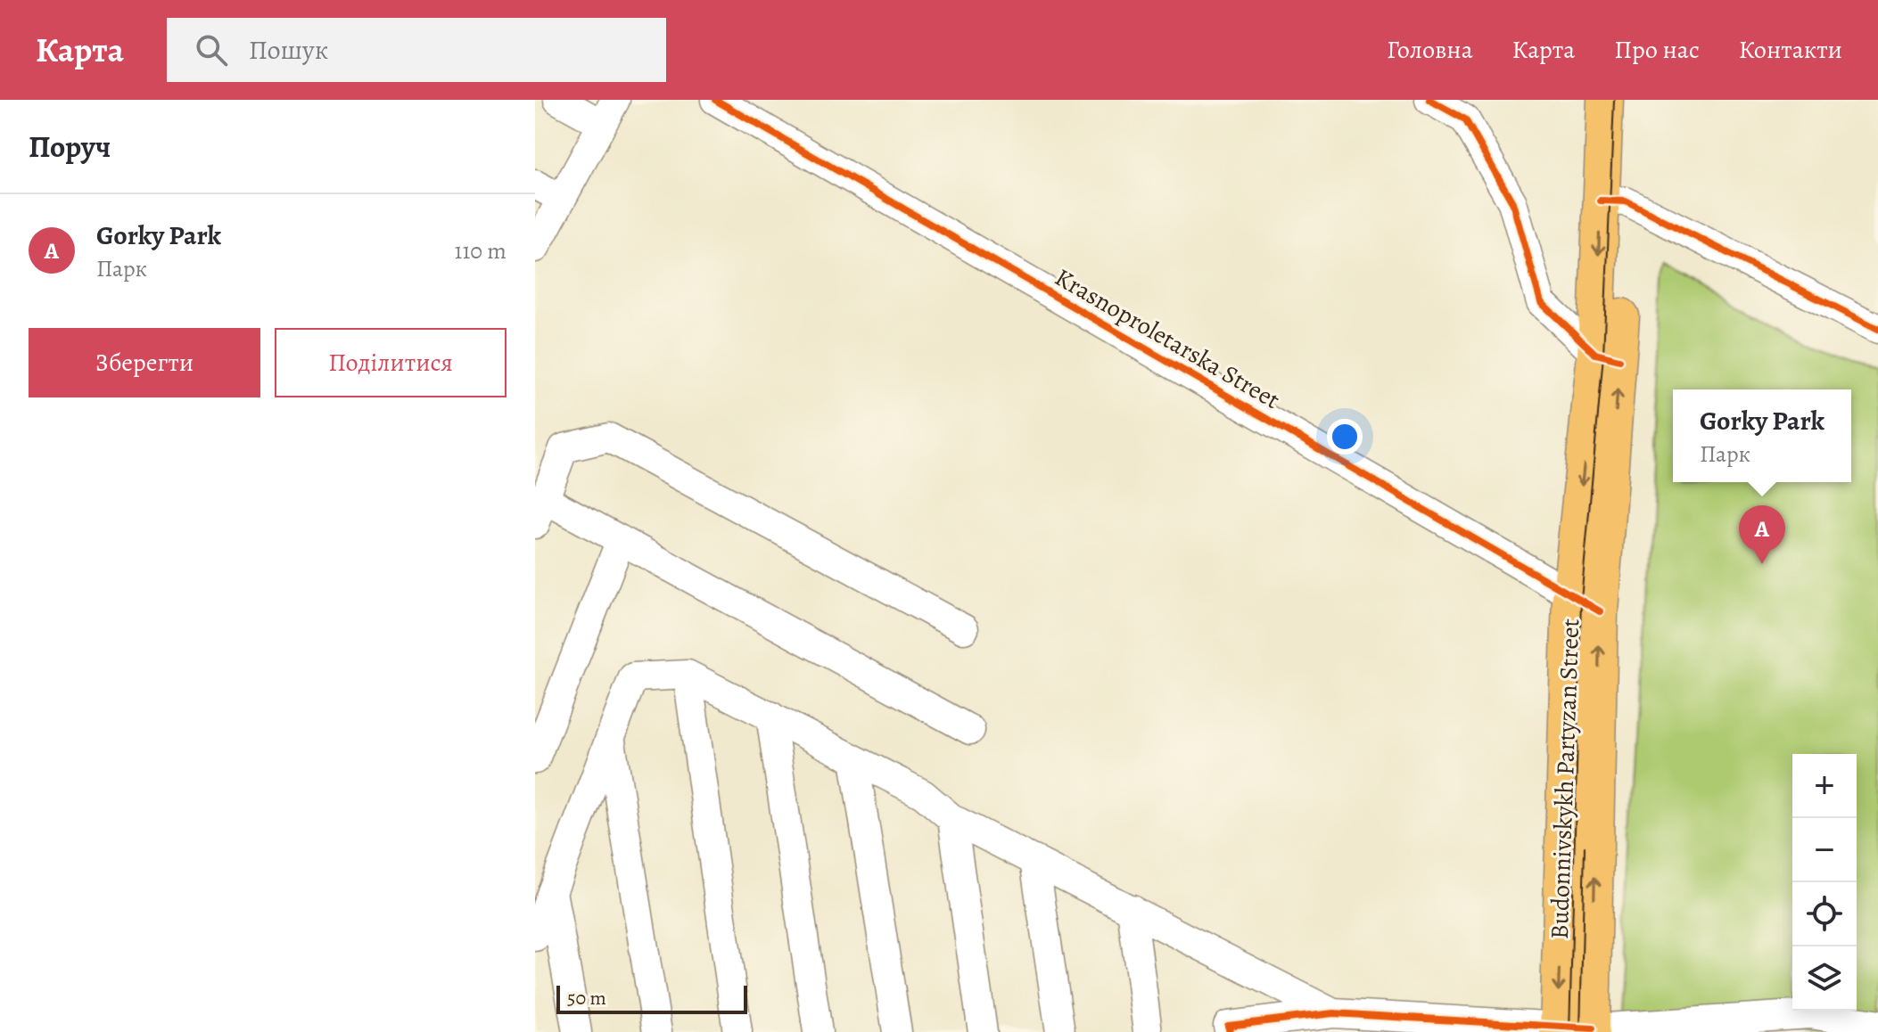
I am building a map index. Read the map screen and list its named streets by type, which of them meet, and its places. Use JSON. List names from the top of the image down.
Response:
{
  "streets": {
    "main road": ["Budonnivskykh Partyzan Street"],
    "street": ["Krasnoproletarska Street"]
  },
  "crossings": [
    ["Krasnoproletarska Street", "Budonnivskykh Partyzan Street"]
  ],
  "scale_bar": "50 m",
  "page": {
    "header": "Карта",
    "search": "Пошук",
    "nav": [
      "Головна",
      "Карта",
      "Про нас",
      "Контакти"
    ],
    "heading": "Поруч",
    "list": [
      {
        "mark": "A",
        "name": "Gorky Park",
        "note": "Парк",
        "value": "110 m"
      }
    ],
    "buttons": ["Зберегти", "Поділитися"],
    "popup": ["Gorky Park", "Парк"],
    "pins": "A",
    "map_buttons": ["+", "−"],
    "scale": "50 m"
  }
}
